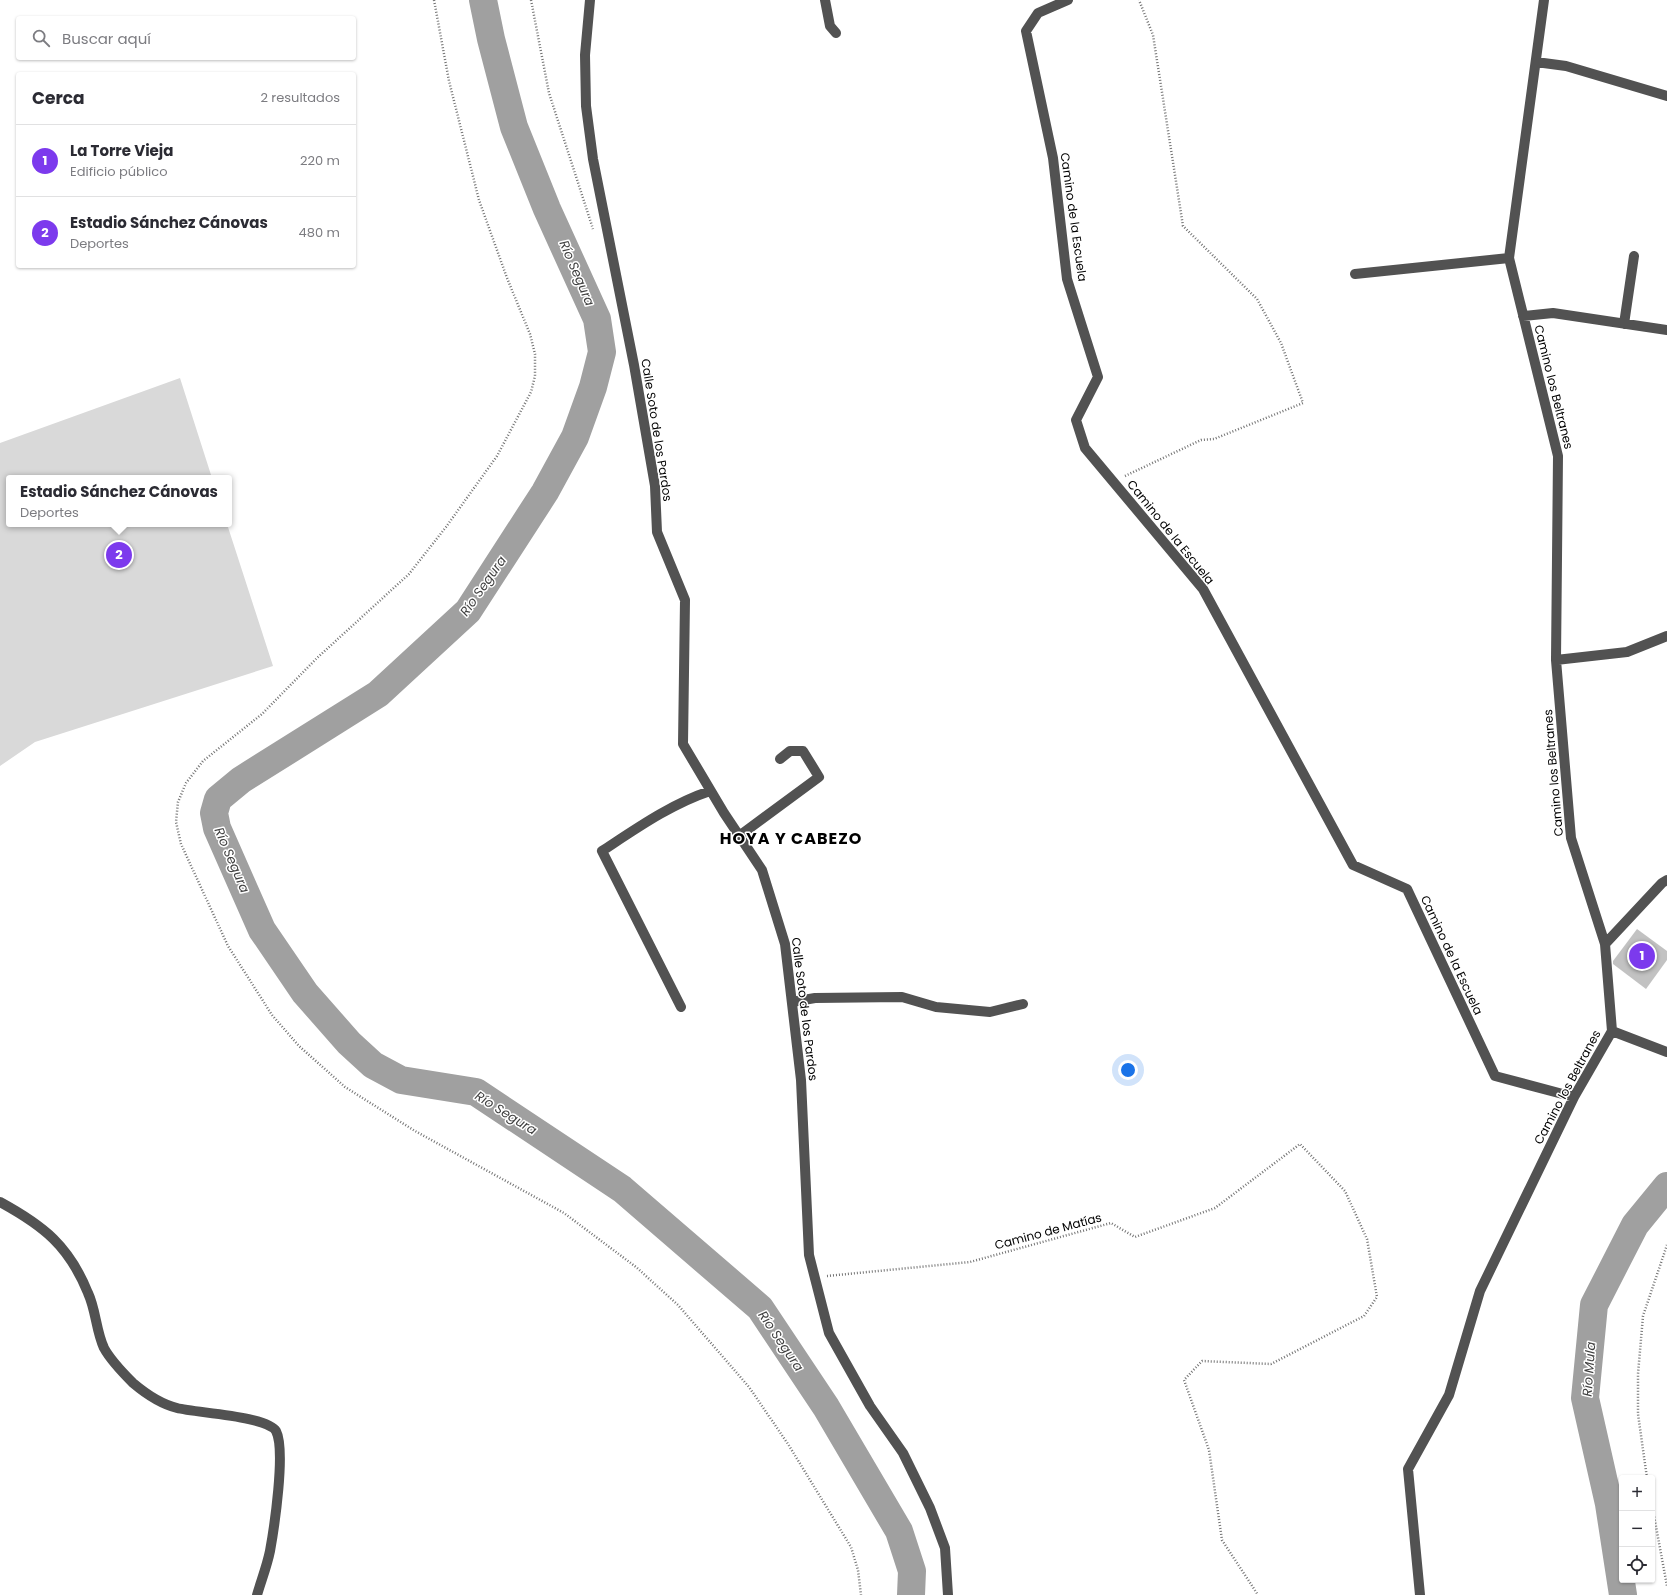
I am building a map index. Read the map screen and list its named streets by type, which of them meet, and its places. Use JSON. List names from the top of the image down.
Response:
{
  "streets": {
    "street": ["Camino de la Escuela", "Camino los Beltranes", "Calle Soto de los Pardos"],
    "path": ["Camino de Matías"]
  },
  "crossings": [
    ["Camino de la Escuela", "Camino los Beltranes"],
    ["Calle Soto de los Pardos", "Camino de Matías"]
  ],
  "districts": ["HOYA Y CABEZO"],
  "water": ["Río Segura", "Río Mula"],
  "page": {
    "search": "Buscar aquí",
    "heading": ["Cerca", "2 resultados"],
    "list": [
      {
        "mark": "1",
        "name": "La Torre Vieja",
        "note": "Edificio público",
        "value": "220 m"
      },
      {
        "mark": "2",
        "name": "Estadio Sánchez Cánovas",
        "note": "Deportes",
        "value": "480 m"
      }
    ],
    "popup": ["Estadio Sánchez Cánovas", "Deportes"],
    "pins": ["2", "1"],
    "map_buttons": ["+", "−"]
  }
}
